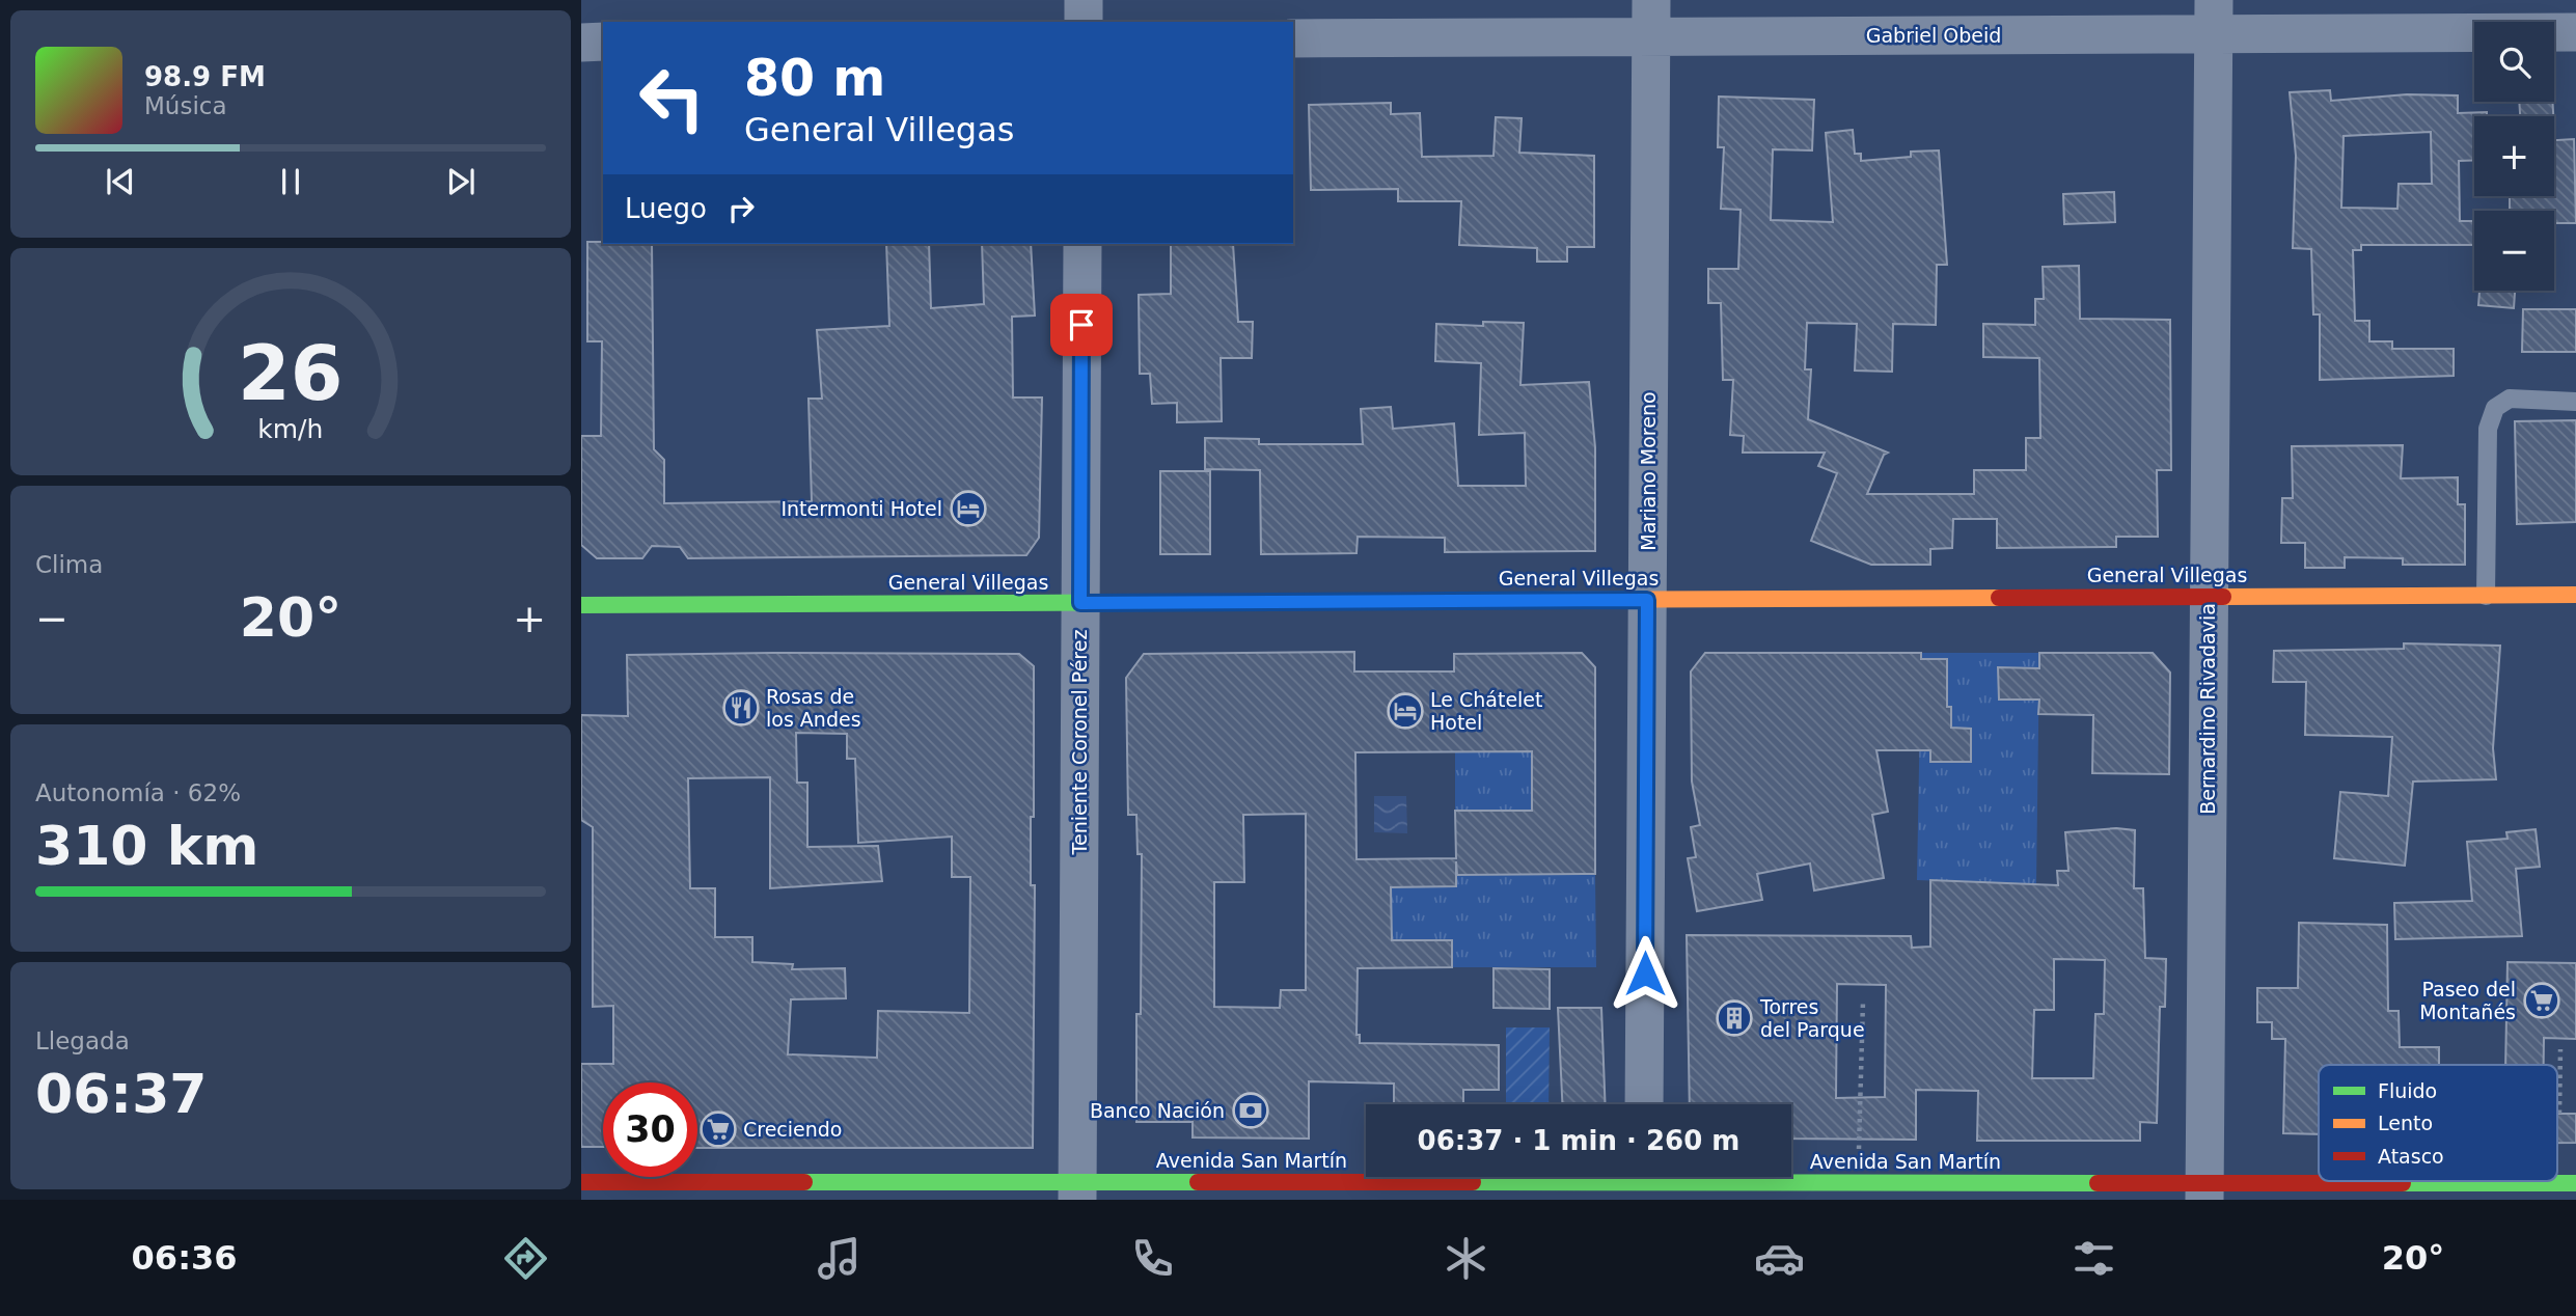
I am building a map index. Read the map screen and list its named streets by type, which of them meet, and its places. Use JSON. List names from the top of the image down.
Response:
{
  "streets": {
    "main road": ["General Villegas", "Avenida San Martín"],
    "street": [
      "Gabriel Obeid",
      "Mariano Moreno",
      "Bernardino Rivadavia",
      "Teniente Coronel Pérez"
    ]
  },
  "crossings": [
    ["Gabriel Obeid", "Mariano Moreno"],
    ["Gabriel Obeid", "Bernardino Rivadavia"],
    ["Mariano Moreno", "General Villegas"],
    ["General Villegas", "Bernardino Rivadavia"],
    ["General Villegas", "Teniente Coronel Pérez"],
    ["Bernardino Rivadavia", "Avenida San Martín"],
    ["Teniente Coronel Pérez", "Avenida San Martín"]
  ],
  "places": {
    "hotel": ["Intermonti Hotel", "Le Chátelet Hotel"],
    "restaurant": ["Rosas de los Andes"],
    "supermarket": ["Paseo del Montañés", "Creciendo"],
    "building": ["Torres del Parque"],
    "bank": ["Banco Nación"]
  },
  "legend": ["Fluido", "Lento", "Atasco"],
  "page": {
    "map_buttons": ["+", "−"],
    "turn": ["80 m", "General Villegas"],
    "song": ["98.9 FM", "Música"],
    "then": "Luego",
    "tile": [
      "Clima",
      ["Autonomía · 62%", "310 km"],
      ["Llegada", "06:37"]
    ],
    "heat": ["−", "20°", "+"],
    "limit": "30",
    "trip": "06:37 · 1 min · 260 m",
    "tabs": ["06:36", "20°"],
    "gauge": ["26", "km/h"]
  }
}
